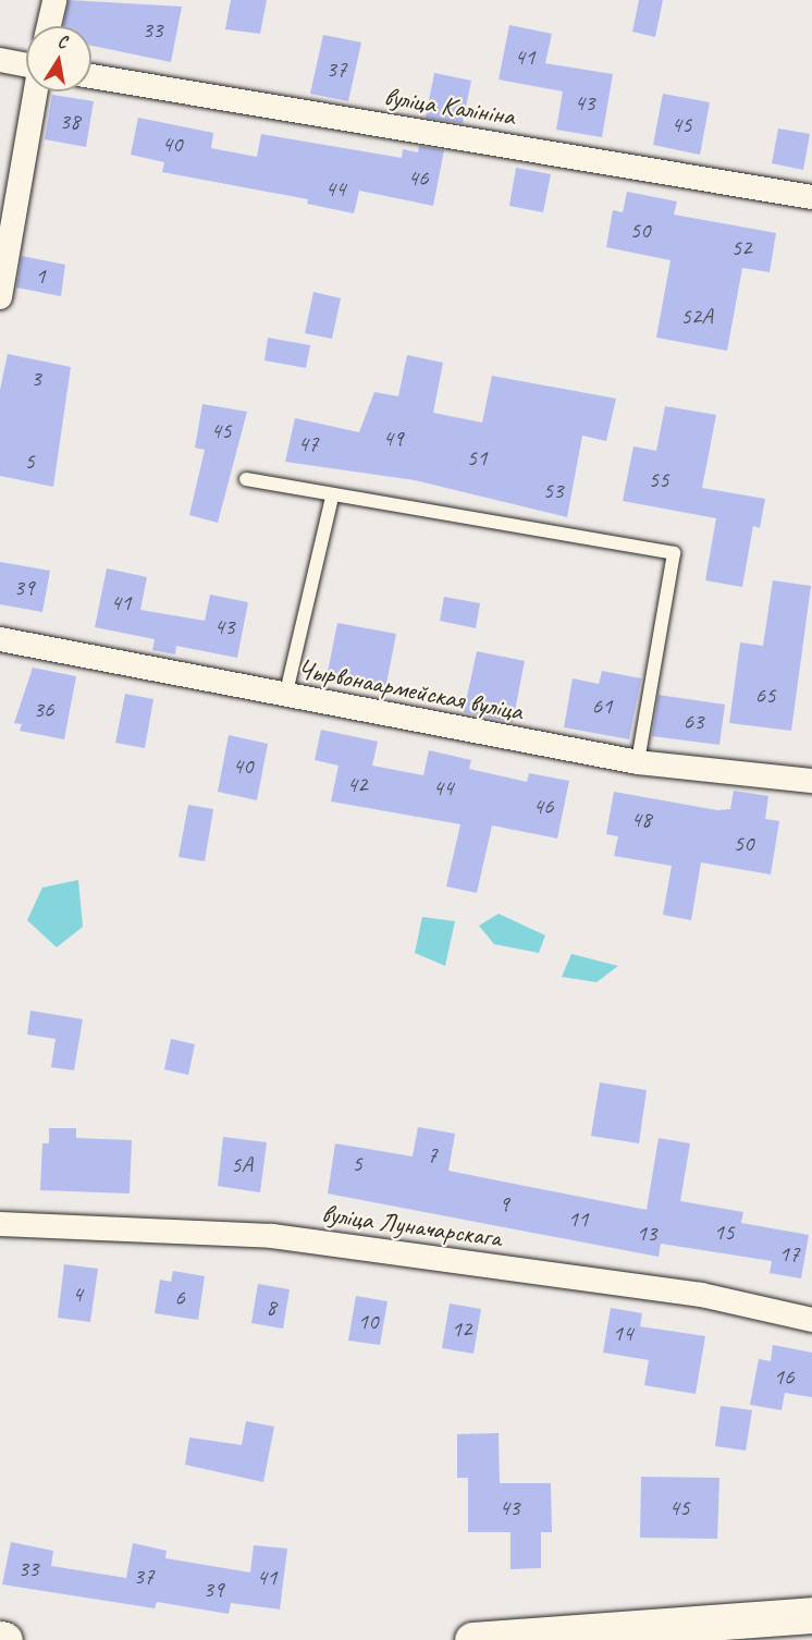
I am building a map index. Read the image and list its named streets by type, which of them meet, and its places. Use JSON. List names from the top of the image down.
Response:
{
  "streets": {
    "street": ["вуліца Калініна", "Чырвонаармейская вуліца", "вуліца Луначарскага"]
  },
  "house_numbers": [
    "33",
    "41",
    "37",
    "43",
    "38",
    "45",
    "40",
    "46",
    "44",
    "50",
    "52",
    "1",
    "52А",
    "3",
    "45",
    "49",
    "47",
    "51",
    "5",
    "55",
    "53",
    "39",
    "41",
    "43",
    "65",
    "61",
    "36",
    "63",
    "40",
    "42",
    "44",
    "46",
    "48",
    "50",
    "7",
    "5",
    "5А",
    "9",
    "11",
    "15",
    "13",
    "17",
    "4",
    "6",
    "8",
    "10",
    "12",
    "14",
    "16",
    "43",
    "45",
    "33",
    "37",
    "41",
    "39"
  ],
  "north": "top"
}
